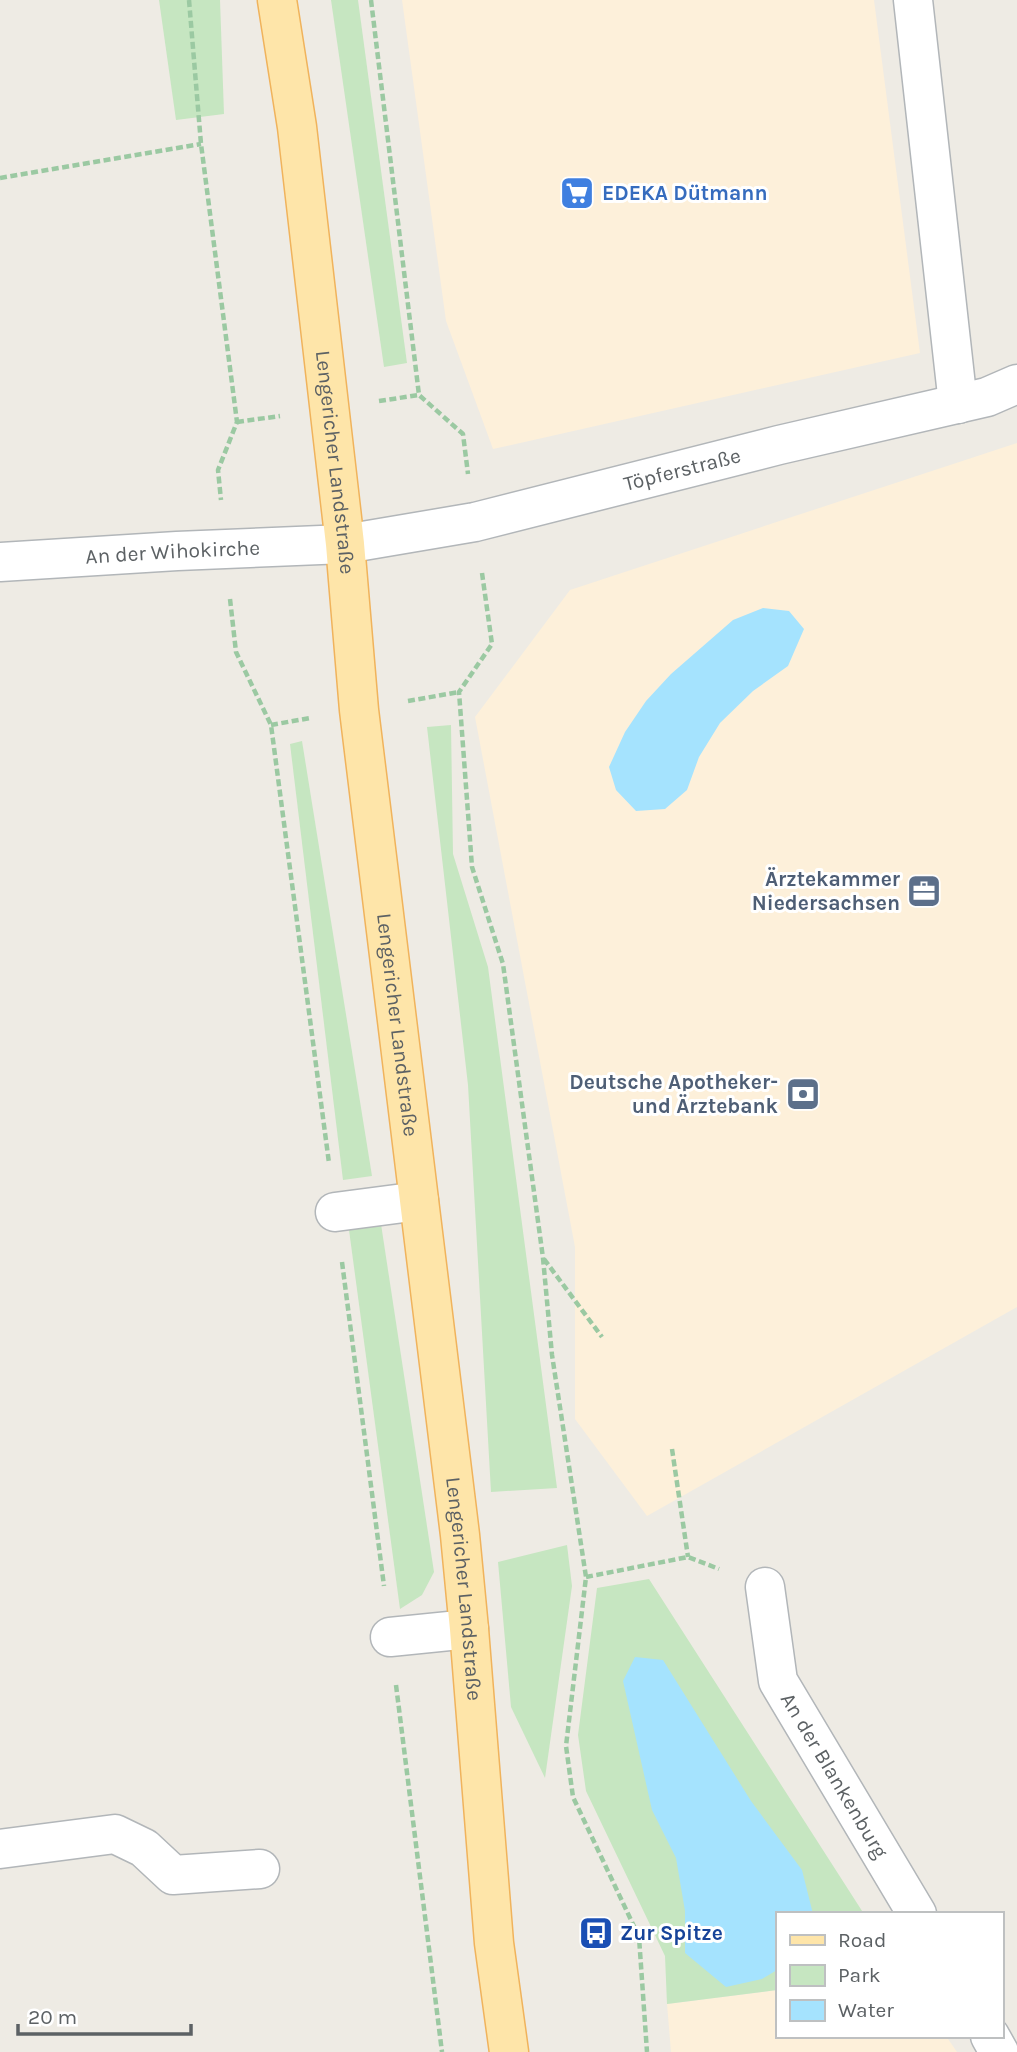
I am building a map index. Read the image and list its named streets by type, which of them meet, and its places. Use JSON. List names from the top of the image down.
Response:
{
  "streets": {
    "main road": ["Lengericher Landstraße"],
    "street": ["Töpferstraße", "An der Wihokirche", "An der Blankenburg"]
  },
  "crossings": [
    ["Lengericher Landstraße", "Töpferstraße"],
    ["Lengericher Landstraße", "An der Wihokirche"],
    ["Töpferstraße", "An der Wihokirche"]
  ],
  "places": {
    "supermarket": ["EDEKA Dütmann"],
    "office": ["Ärztekammer Niedersachsen"],
    "bank": ["Deutsche Apotheker- und Ärztebank"],
    "bus stop": ["Zur Spitze"]
  },
  "legend": ["Road", "Park", "Water"],
  "scale_bar": "20 m"
}
